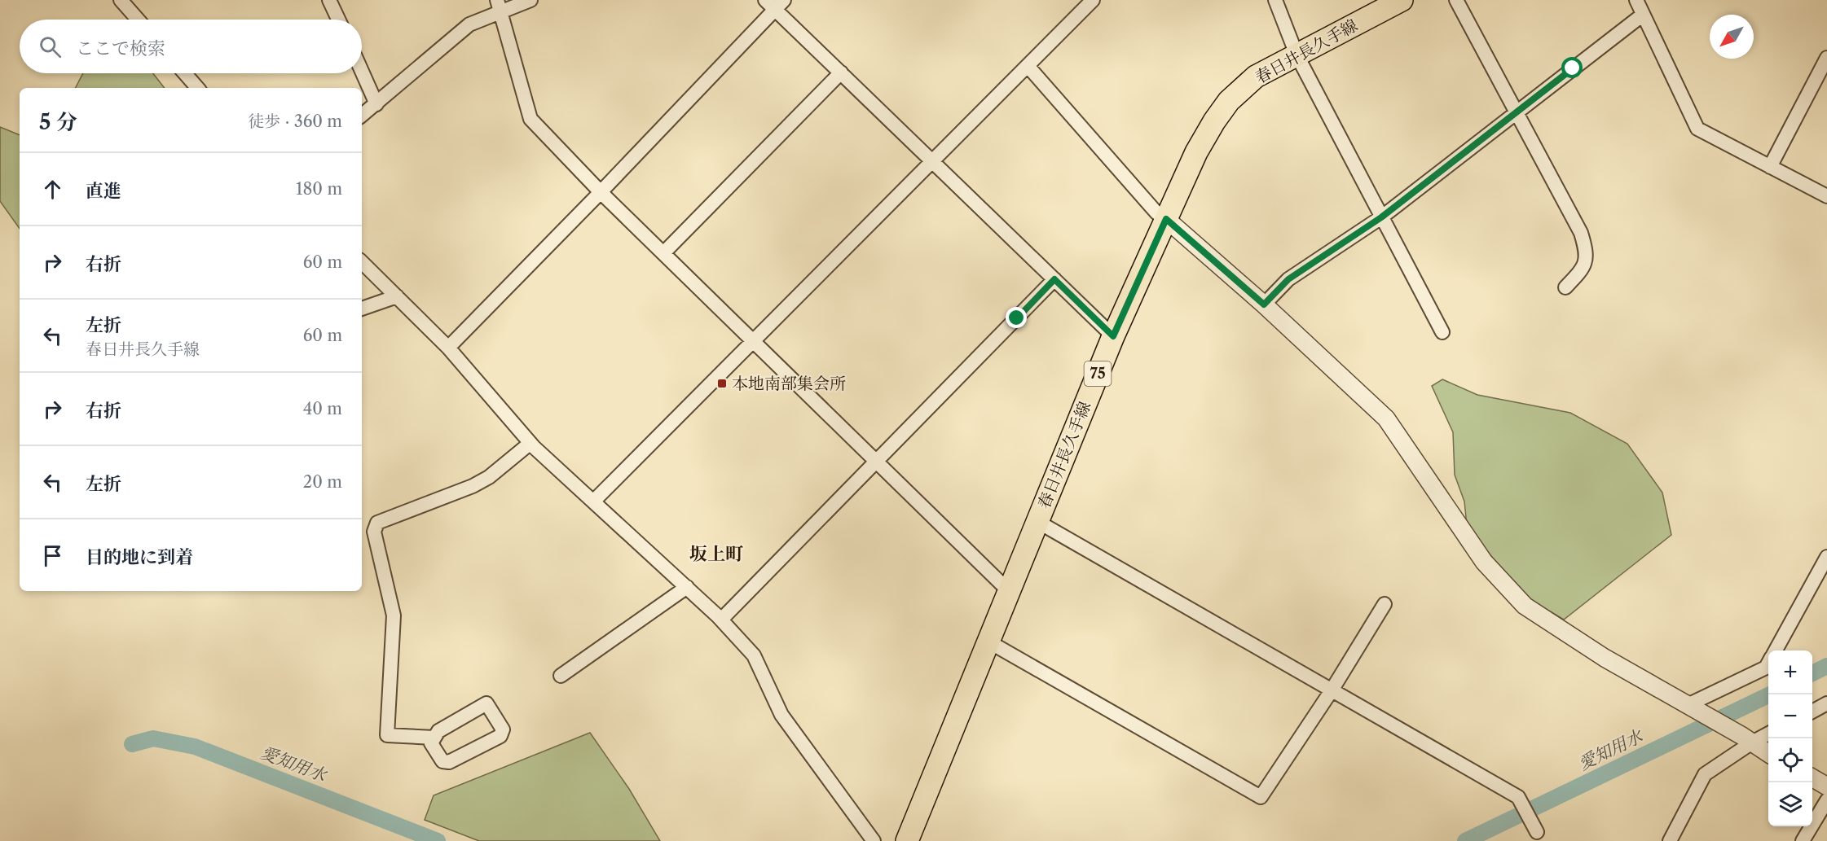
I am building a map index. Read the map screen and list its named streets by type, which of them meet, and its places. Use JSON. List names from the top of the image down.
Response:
{
  "streets": {
    "main road": ["春日井長久手線", "75"]
  },
  "districts": ["坂上町"],
  "water": ["愛知用水"],
  "places": {
    "transit": ["本地南部集会所"]
  },
  "north": "bottom left",
  "page": {
    "search": "ここで検索",
    "heading": ["5 分", "徒歩 · 360 m"],
    "list": [
      ["直進", "180 m"],
      ["右折", "60 m"],
      ["左折", "春日井長久手線", "60 m"],
      ["右折", "40 m"],
      ["左折", "20 m"],
      "目的地に到着"
    ],
    "map_buttons": ["+", "−"]
  }
}
